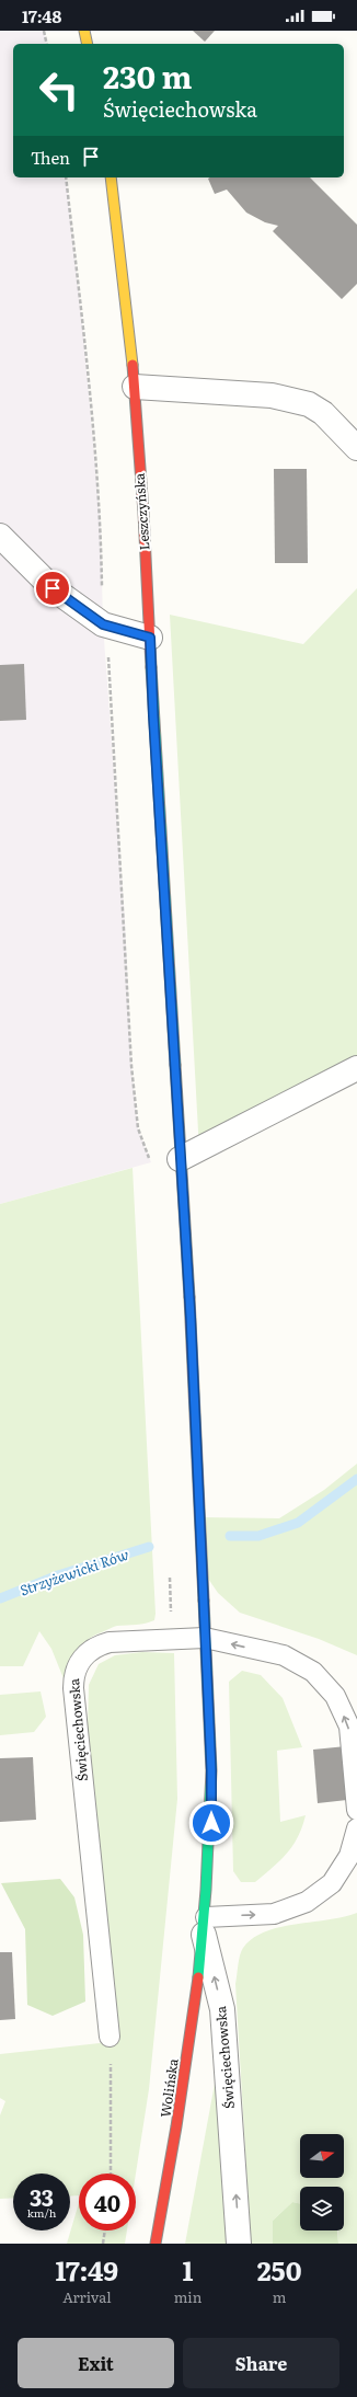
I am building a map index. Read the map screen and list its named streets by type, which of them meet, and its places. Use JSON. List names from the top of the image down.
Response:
{
  "streets": {
    "street": ["Leszczyńska", "Święciechowska", "Wolińska"]
  },
  "crossings": [
    ["Leszczyńska", "Święciechowska"],
    ["Święciechowska", "Wolińska"]
  ],
  "water": ["Strzyżewicki Rów"],
  "north": "right",
  "page": {
    "status": "17:48",
    "turn": ["230 m", "Święciechowska"],
    "then": "Then",
    "speed": "33 km/h",
    "limit": "40",
    "eta": [
      "17:49",
      "Arrival",
      "1",
      "min",
      "250",
      "m"
    ],
    "buttons": ["Exit", "Share"]
  }
}
